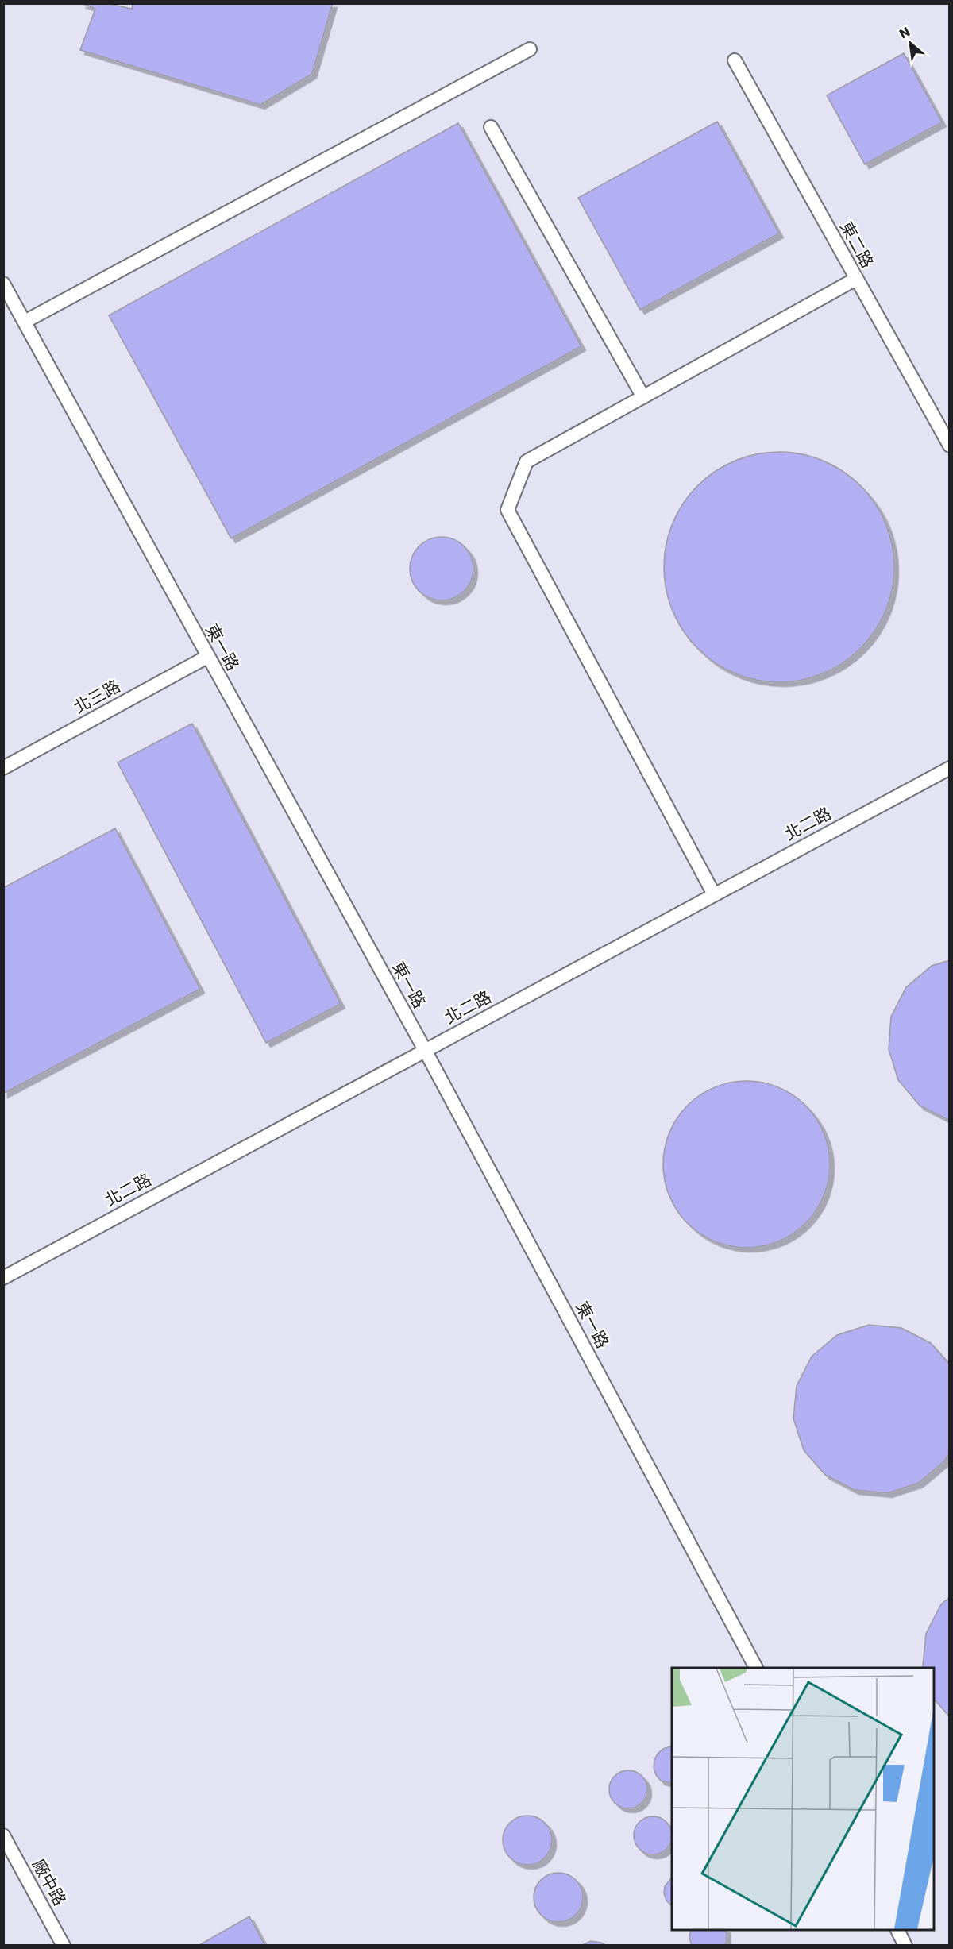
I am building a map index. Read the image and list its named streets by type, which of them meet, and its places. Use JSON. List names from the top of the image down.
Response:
{
  "streets": {
    "lane": [
      "東二路",
      "東一路",
      "北三路",
      "北二路",
      "廠中路"
    ]
  },
  "crossings": [
    ["東一路", "北三路"],
    ["東一路", "北二路"]
  ],
  "north": "top left"
}
